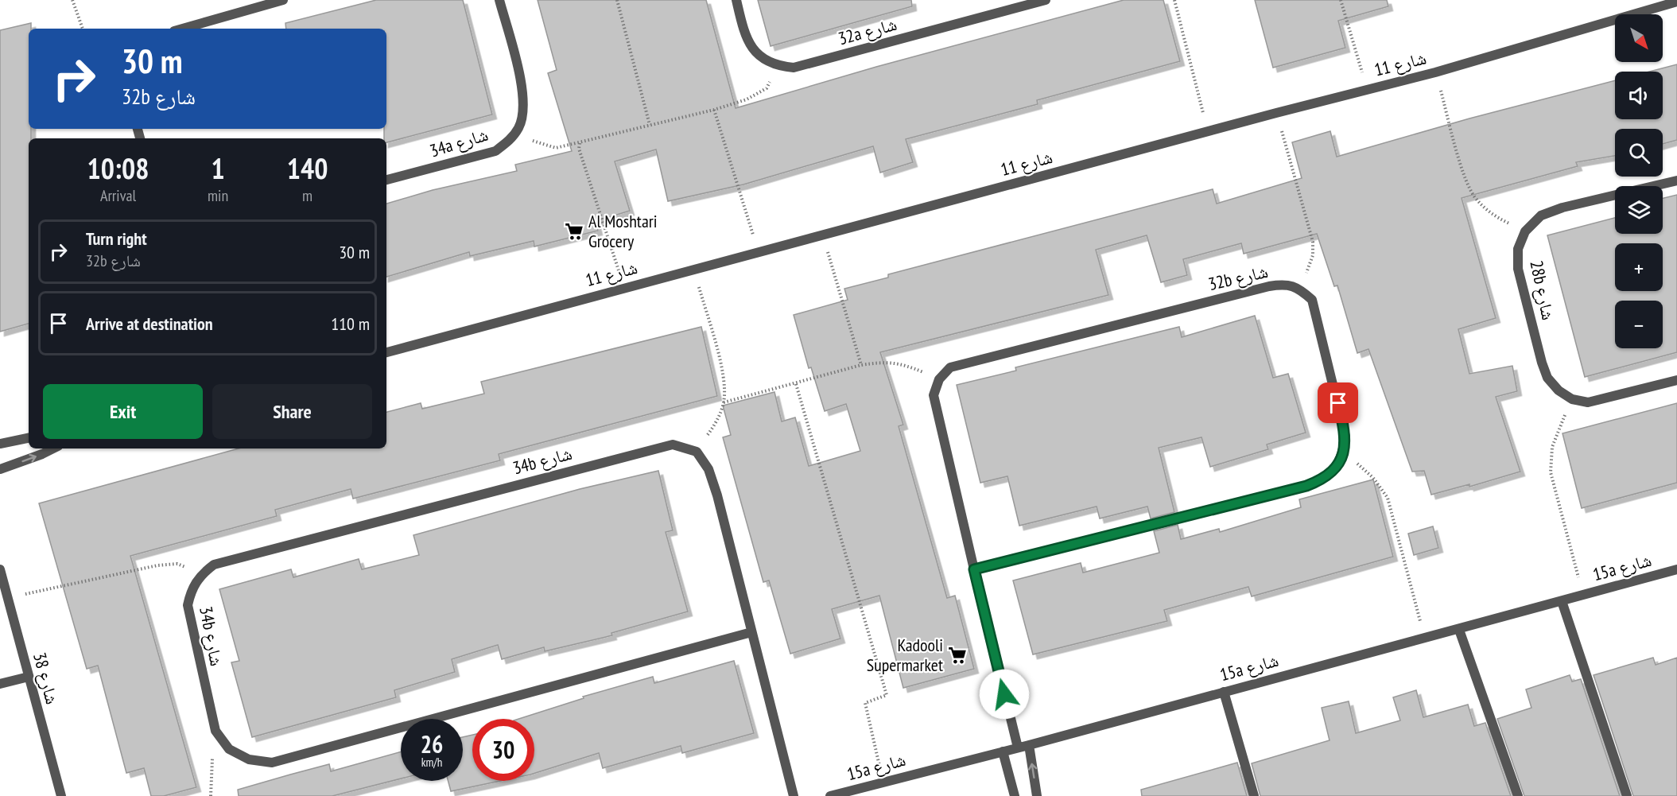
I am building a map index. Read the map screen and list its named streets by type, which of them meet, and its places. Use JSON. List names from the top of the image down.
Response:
{
  "streets": {
    "street": [
      "32a شارع",
      "شارع 11",
      "34a شارع",
      "32b شارع",
      "28b شارع",
      "34b شارع",
      "15a شارع",
      "شارع 38"
    ]
  },
  "places": {
    "supermarket": ["Al Moshtari Grocery", "Kadooli Supermarket"]
  },
  "north": "bottom right",
  "page": {
    "map_buttons": ["+", "−"],
    "turn": ["30 m", "32b شارع"],
    "eta": [
      "10:08",
      "Arrival",
      "1",
      "min",
      "140",
      "m"
    ],
    "list": [
      {
        "name": "Turn right",
        "note": "32b شارع",
        "value": "30 m"
      },
      {
        "name": "Arrive at destination",
        "value": "110 m"
      }
    ],
    "buttons": ["Exit", "Share"],
    "speed": "26 km/h",
    "limit": "30"
  }
}
